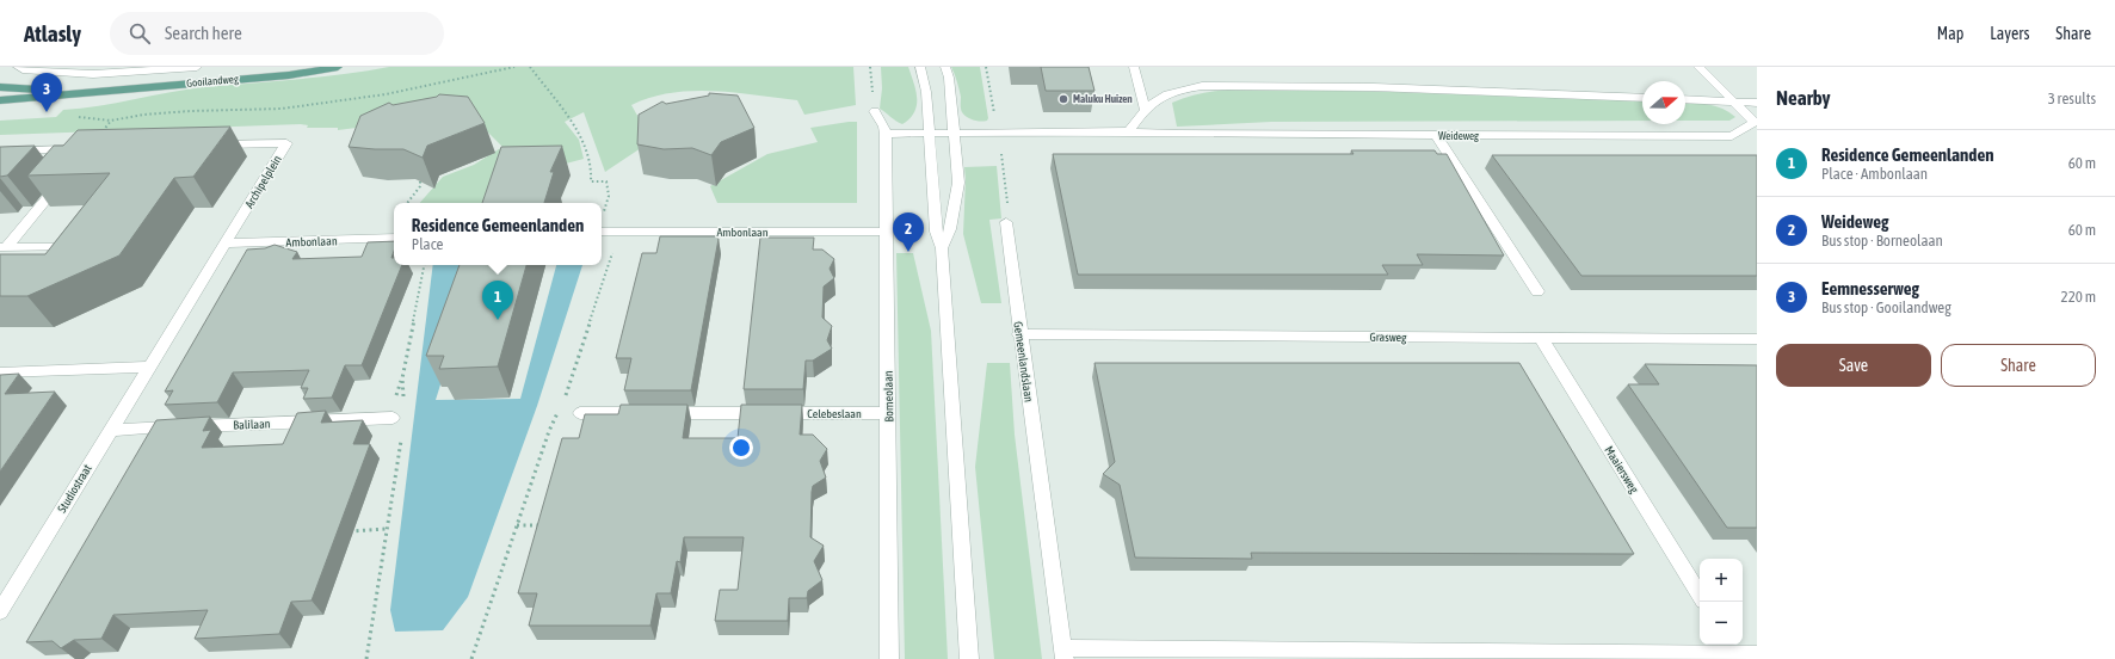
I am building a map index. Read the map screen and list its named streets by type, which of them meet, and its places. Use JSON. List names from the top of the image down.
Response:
{
  "streets": {
    "main road": ["Gooilandweg"],
    "street": [
      "Weideweg",
      "Archipelplein",
      "Ambonlaan",
      "Grasweg",
      "Gemeenlandslaan",
      "Borneolaan",
      "Celebeslaan",
      "Balilaan",
      "Maaiersweg",
      "Studiostraat"
    ]
  },
  "crossings": [
    ["Archipelplein", "Ambonlaan"],
    ["Archipelplein", "Studiostraat"],
    ["Ambonlaan", "Borneolaan"],
    ["Grasweg", "Gemeenlandslaan"],
    ["Grasweg", "Maaiersweg"],
    ["Borneolaan", "Celebeslaan"],
    ["Balilaan", "Studiostraat"]
  ],
  "places": ["Maluku Huizen"],
  "north": "right",
  "page": {
    "header": "Atlasly",
    "search": "Search here",
    "nav": ["Map", "Layers", "Share"],
    "heading": ["Nearby", "3 results"],
    "pins": ["3", "2", "1"],
    "list": [
      {
        "mark": "1",
        "name": "Residence Gemeenlanden",
        "note": "Place · Ambonlaan",
        "value": "60 m"
      },
      {
        "mark": "2",
        "name": "Weideweg",
        "note": "Bus stop · Borneolaan",
        "value": "60 m"
      },
      {
        "mark": "3",
        "name": "Eemnesserweg",
        "note": "Bus stop · Gooilandweg",
        "value": "220 m"
      }
    ],
    "popup": ["Residence Gemeenlanden", "Place"],
    "buttons": ["Save", "Share"],
    "map_buttons": ["+", "−"]
  }
}
